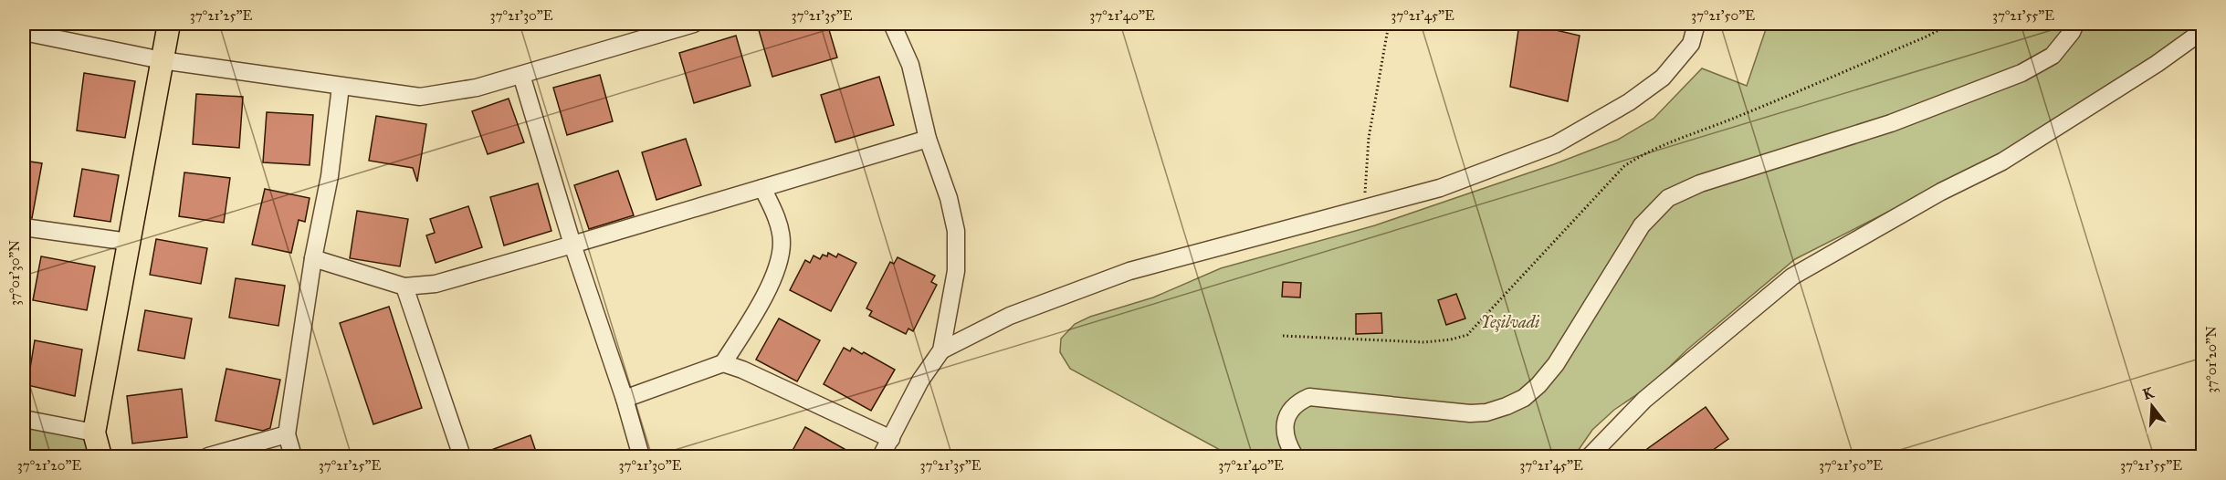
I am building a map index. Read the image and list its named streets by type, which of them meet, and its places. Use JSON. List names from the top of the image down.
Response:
{
  "parks": ["Yeşilvadi"],
  "north": "top",
  "coordinates": [
    "37°21'25\"E",
    "37°21'30\"E",
    "37°21'35\"E",
    "37°21'40\"E",
    "37°21'45\"E",
    "37°21'50\"E",
    "37°21'55\"E",
    "37°01'30\"N",
    "37°01'20\"N",
    "37°21'20\"E"
  ]
}
